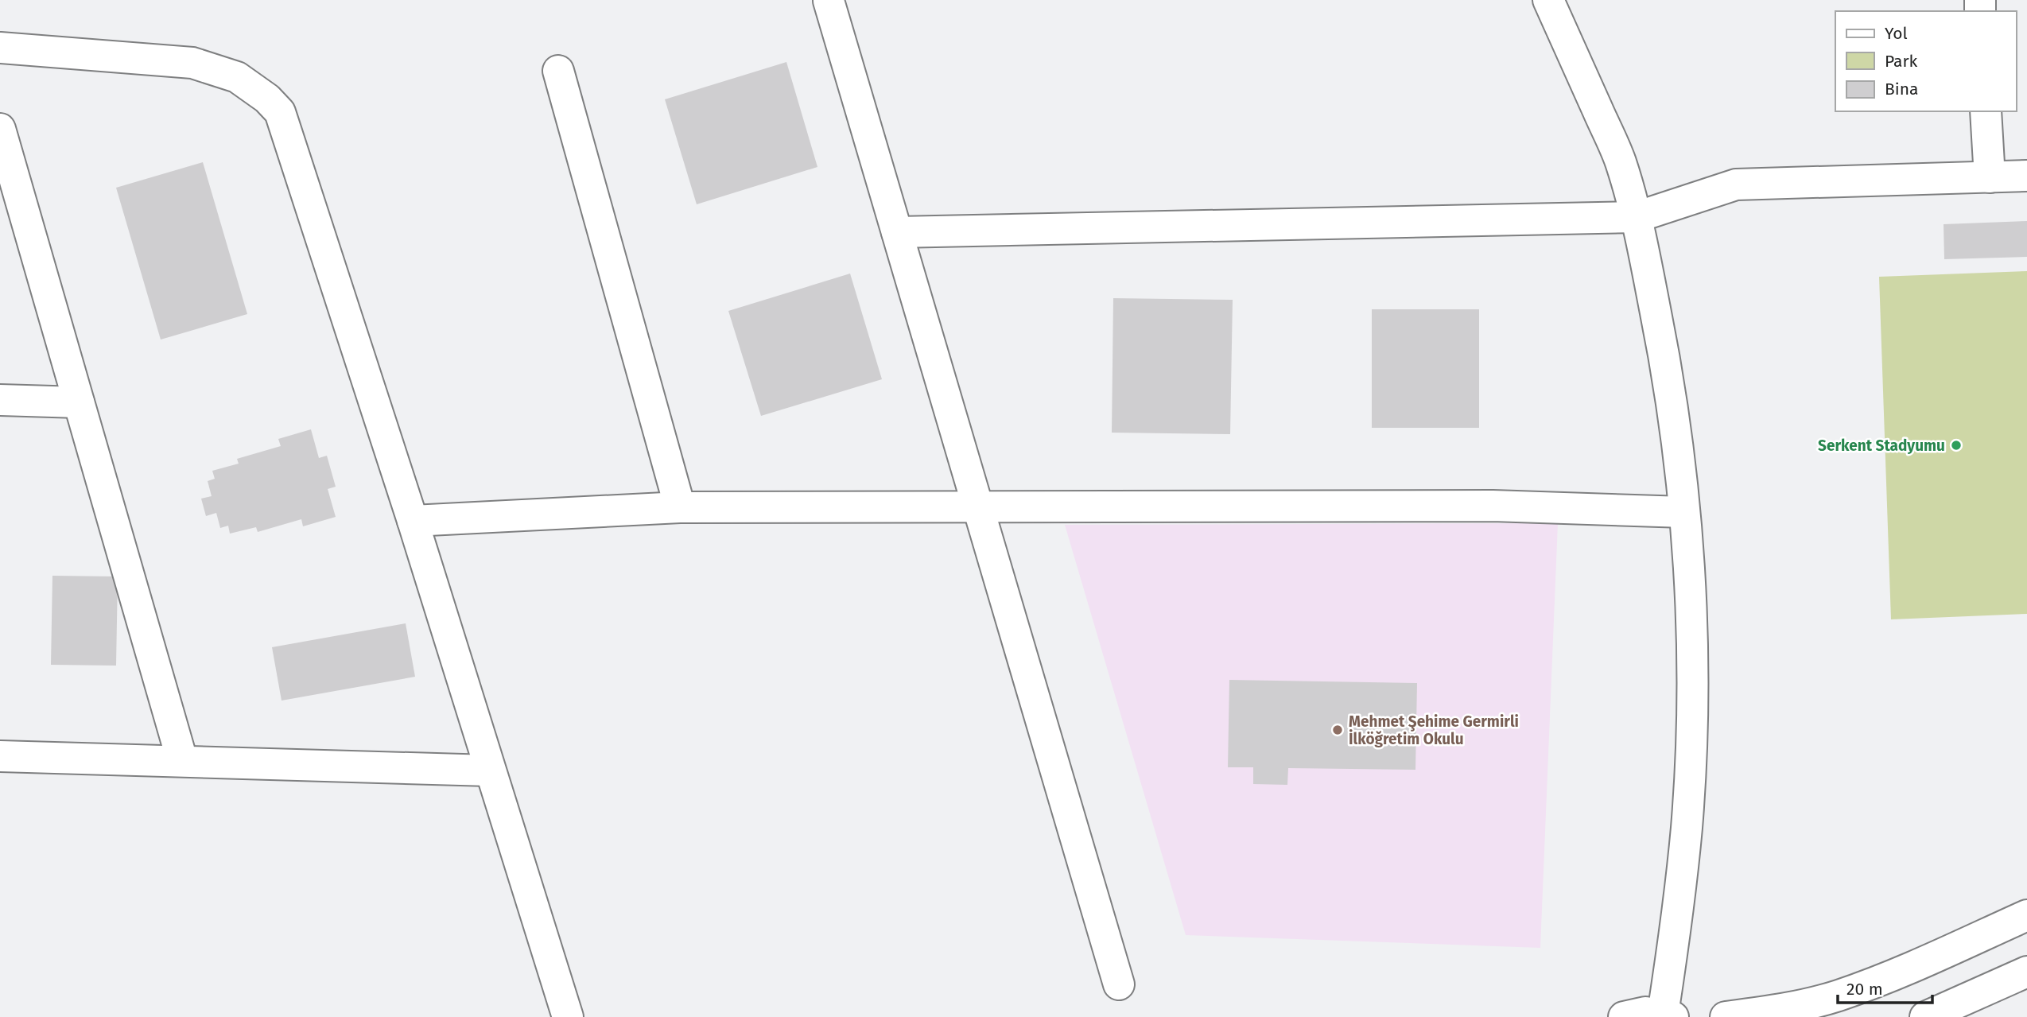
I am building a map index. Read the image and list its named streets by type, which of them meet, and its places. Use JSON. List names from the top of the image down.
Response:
{
  "places": ["Serkent Stadyumu", "Mehmet Şehime Germirli İlköğretim Okulu"],
  "legend": ["Yol", "Park", "Bina"],
  "scale_bar": "20 m"
}
